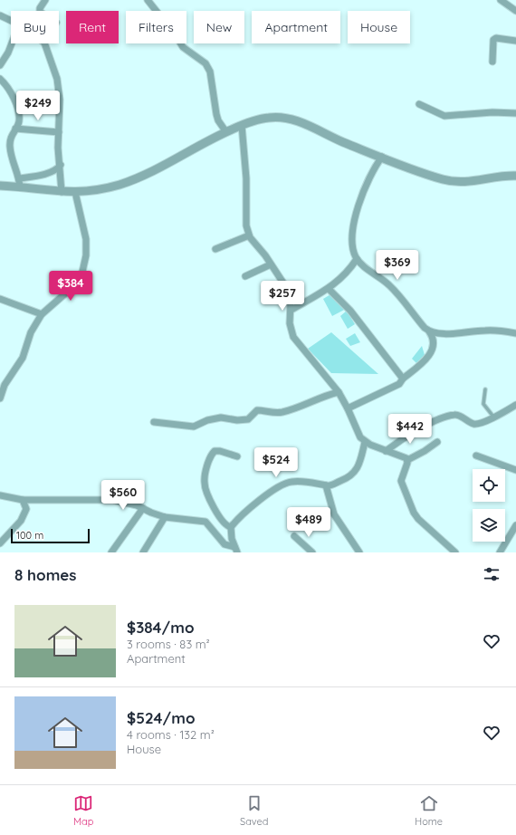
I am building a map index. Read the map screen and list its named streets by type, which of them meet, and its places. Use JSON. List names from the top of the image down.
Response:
{
  "scale_bar": "100 m",
  "page": {
    "chip": [
      "Buy",
      "Rent",
      "Filters",
      "New",
      "Apartment",
      "House"
    ],
    "price": [
      "$249",
      "$369",
      "$384",
      "$257",
      "$442",
      "$524",
      "$560",
      "$489"
    ],
    "scale": "100 m",
    "heading": "8 homes",
    "list": [
      {
        "name": "$384/mo",
        "note": "3 rooms · 83 m² · Apartment"
      },
      {
        "name": "$524/mo",
        "note": "4 rooms · 132 m² · House"
      }
    ],
    "tabs": ["Map", "Saved", "Home"]
  }
}
